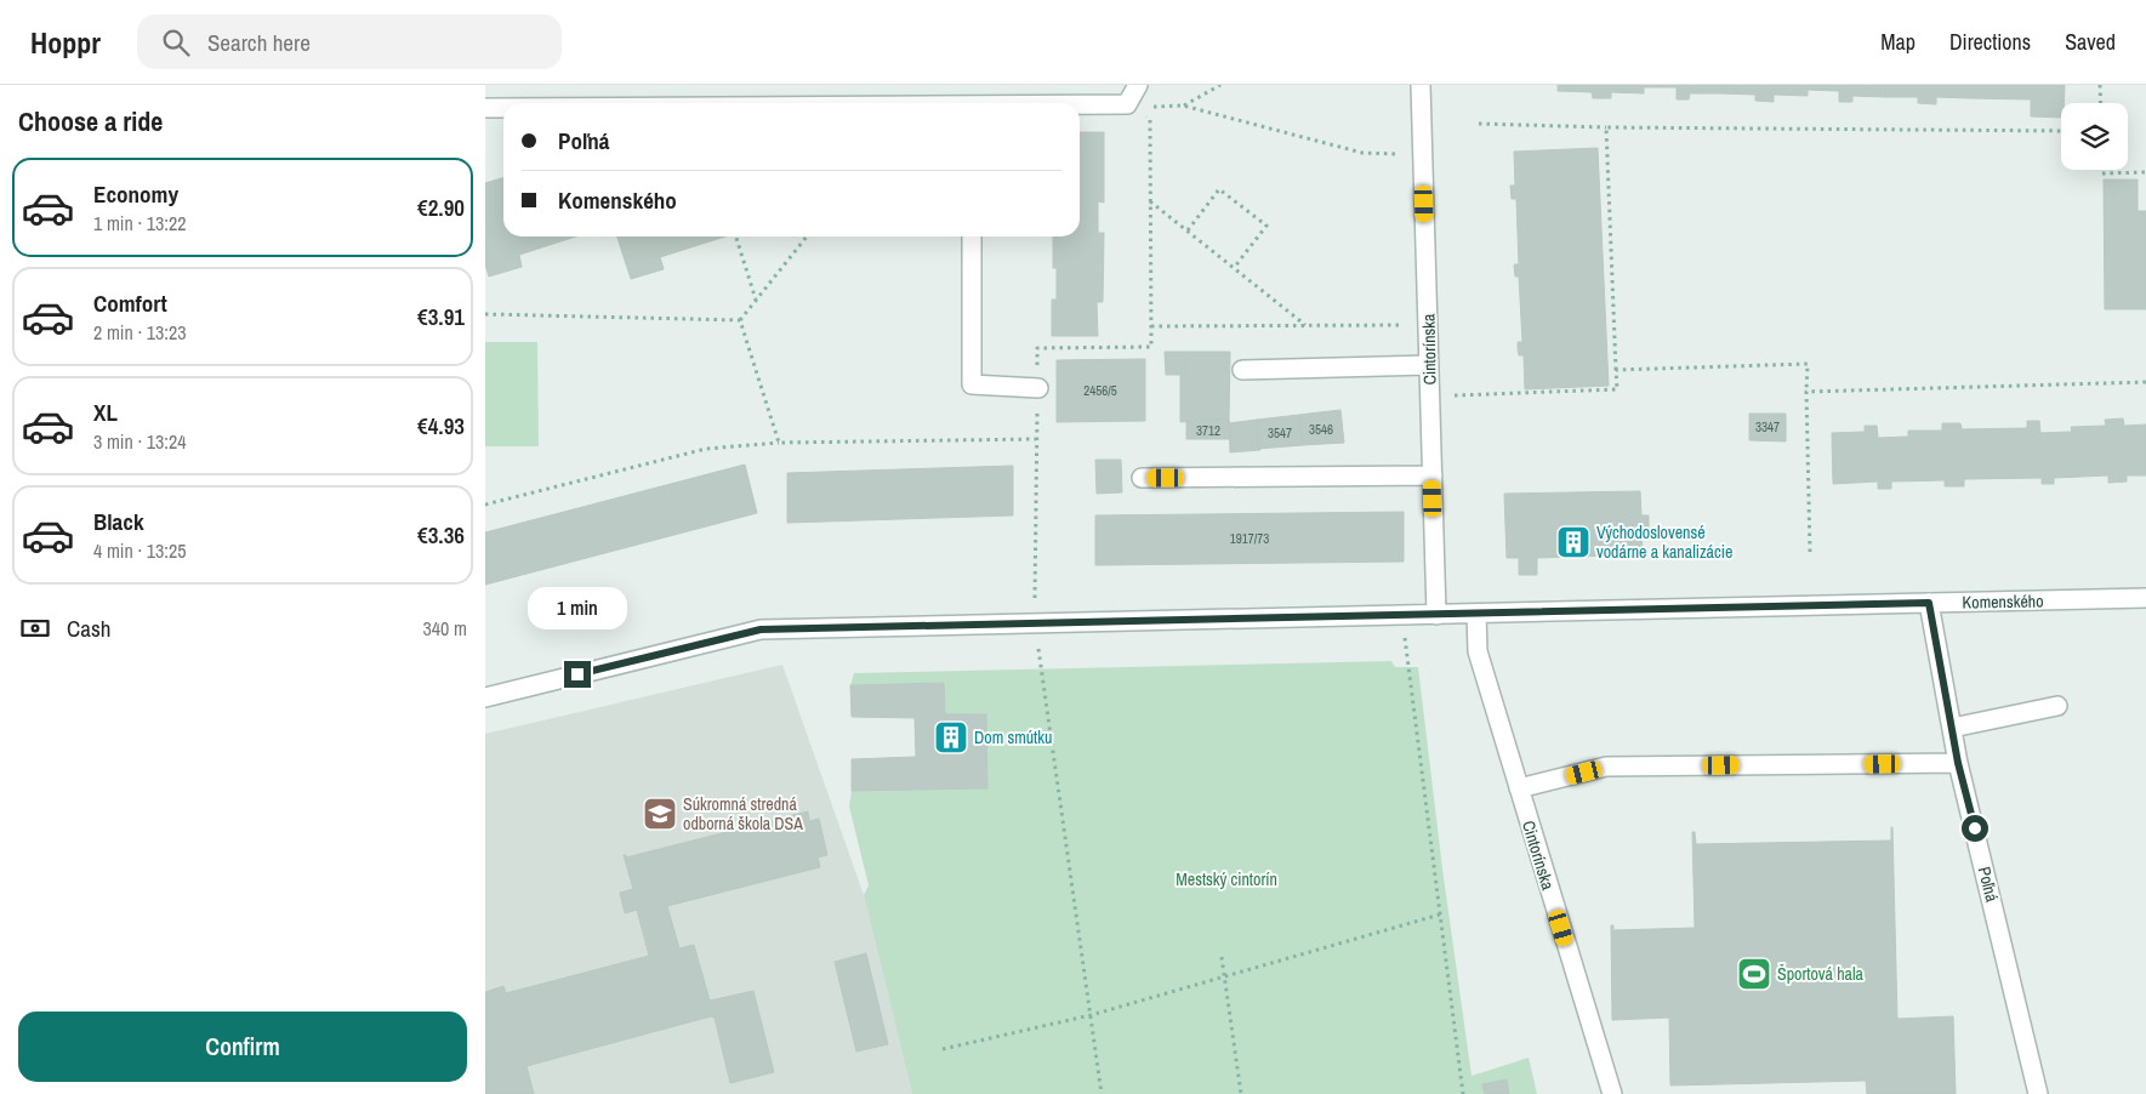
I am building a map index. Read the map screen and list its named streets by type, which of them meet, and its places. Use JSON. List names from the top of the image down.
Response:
{
  "streets": {
    "street": ["Cintorínska", "Komenského", "Poľná"]
  },
  "crossings": [
    ["Cintorínska", "Komenského"],
    ["Komenského", "Poľná"]
  ],
  "parks": ["Mestský cintorín"],
  "places": {
    "building": ["Východoslovensé vodárne a kanalizácie", "Dom smútku"],
    "school or university": ["Súkromná stredná odborná škola DSA"],
    "sports": ["Športová hala"]
  },
  "house_numbers": [
    "2456/5",
    "3347",
    "3546",
    "3712",
    "3547",
    "1917/73"
  ],
  "page": {
    "header": "Hoppr",
    "search": "Search here",
    "nav": ["Map", "Directions", "Saved"],
    "heading": "Choose a ride",
    "banner": ["Poľná", "Komenského"],
    "list": [
      {
        "name": "Economy",
        "note": "1 min · 13:22",
        "value": "€2.90"
      },
      {
        "name": "Comfort",
        "note": "2 min · 13:23",
        "value": "€3.91"
      },
      {
        "name": "XL",
        "note": "3 min · 13:24",
        "value": "€4.93"
      },
      {
        "name": "Black",
        "note": "4 min · 13:25",
        "value": "€3.36"
      }
    ],
    "bubble": "1 min",
    "pay": ["Cash", "340 m"],
    "buttons": "Confirm"
  }
}
